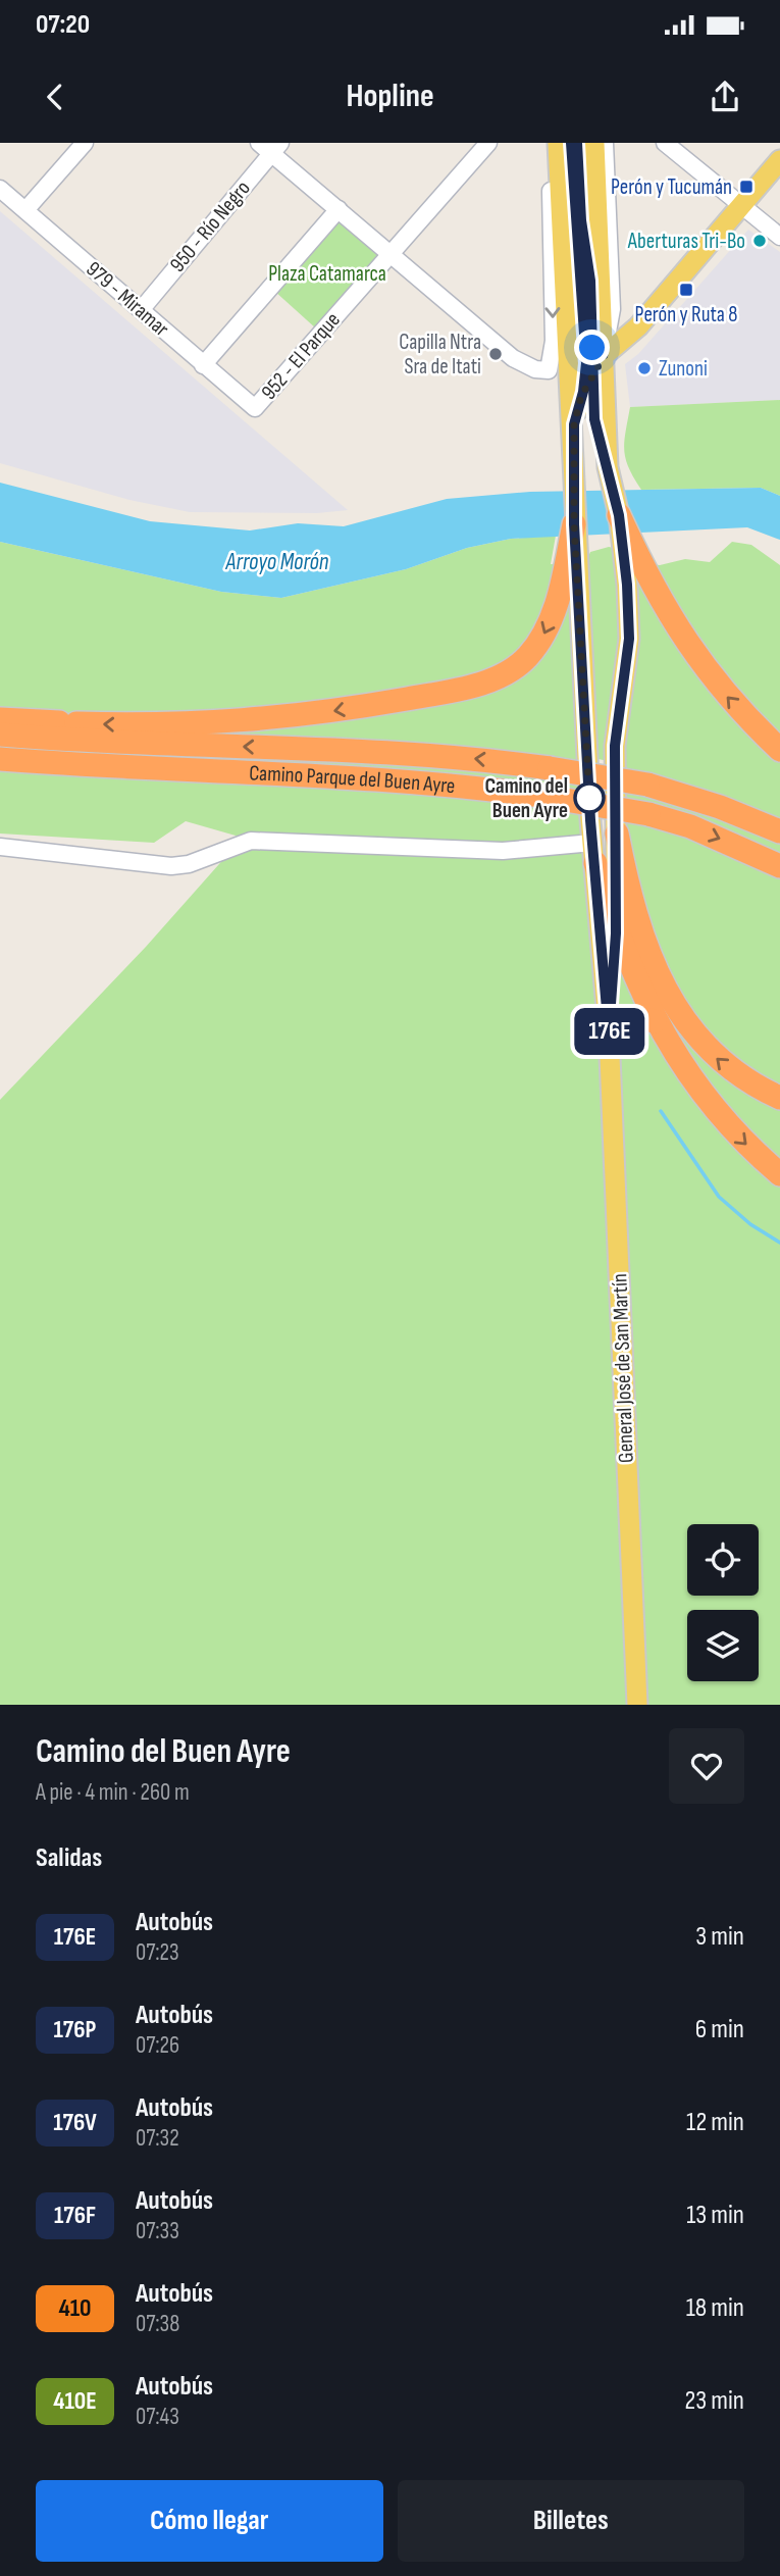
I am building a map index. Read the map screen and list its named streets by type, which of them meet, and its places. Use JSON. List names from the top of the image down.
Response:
{
  "streets": {
    "highway": ["Camino Parque del Buen Ayre"],
    "main road": ["General José de San Martín"],
    "street": ["950 - Río Negro", "979 - Miramar", "952 - El Parque"]
  },
  "crossings": [
    ["950 - Río Negro", "979 - Miramar"],
    ["979 - Miramar", "952 - El Parque"]
  ],
  "water": ["Arroyo Morón"],
  "parks": ["Plaza Catamarca"],
  "places": {
    "transit": ["Perón y Tucumán", "Perón y Ruta 8"],
    "other": [
      "Aberturas Tri-Bo",
      "Capilla Ntra Sra de Itati",
      "Zunoni",
      "Camino del Buen Ayre"
    ]
  },
  "lines": ["bus line 176E"],
  "page": {
    "status": "07:20",
    "header": "Hopline",
    "on_map": "176E",
    "heading": [
      ["Camino del Buen Ayre", "A pie · 4 min · 260 m"],
      "Salidas"
    ],
    "list": [
      {
        "mark": "176E",
        "name": "Autobús",
        "note": "07:23",
        "value": "3 min"
      },
      {
        "mark": "176P",
        "name": "Autobús",
        "note": "07:26",
        "value": "6 min"
      },
      {
        "mark": "176V",
        "name": "Autobús",
        "note": "07:32",
        "value": "12 min"
      },
      {
        "mark": "176F",
        "name": "Autobús",
        "note": "07:33",
        "value": "13 min"
      },
      {
        "mark": "410",
        "name": "Autobús",
        "note": "07:38",
        "value": "18 min"
      },
      {
        "mark": "410E",
        "name": "Autobús",
        "note": "07:43",
        "value": "23 min"
      }
    ],
    "buttons": ["Cómo llegar", "Billetes"]
  }
}
